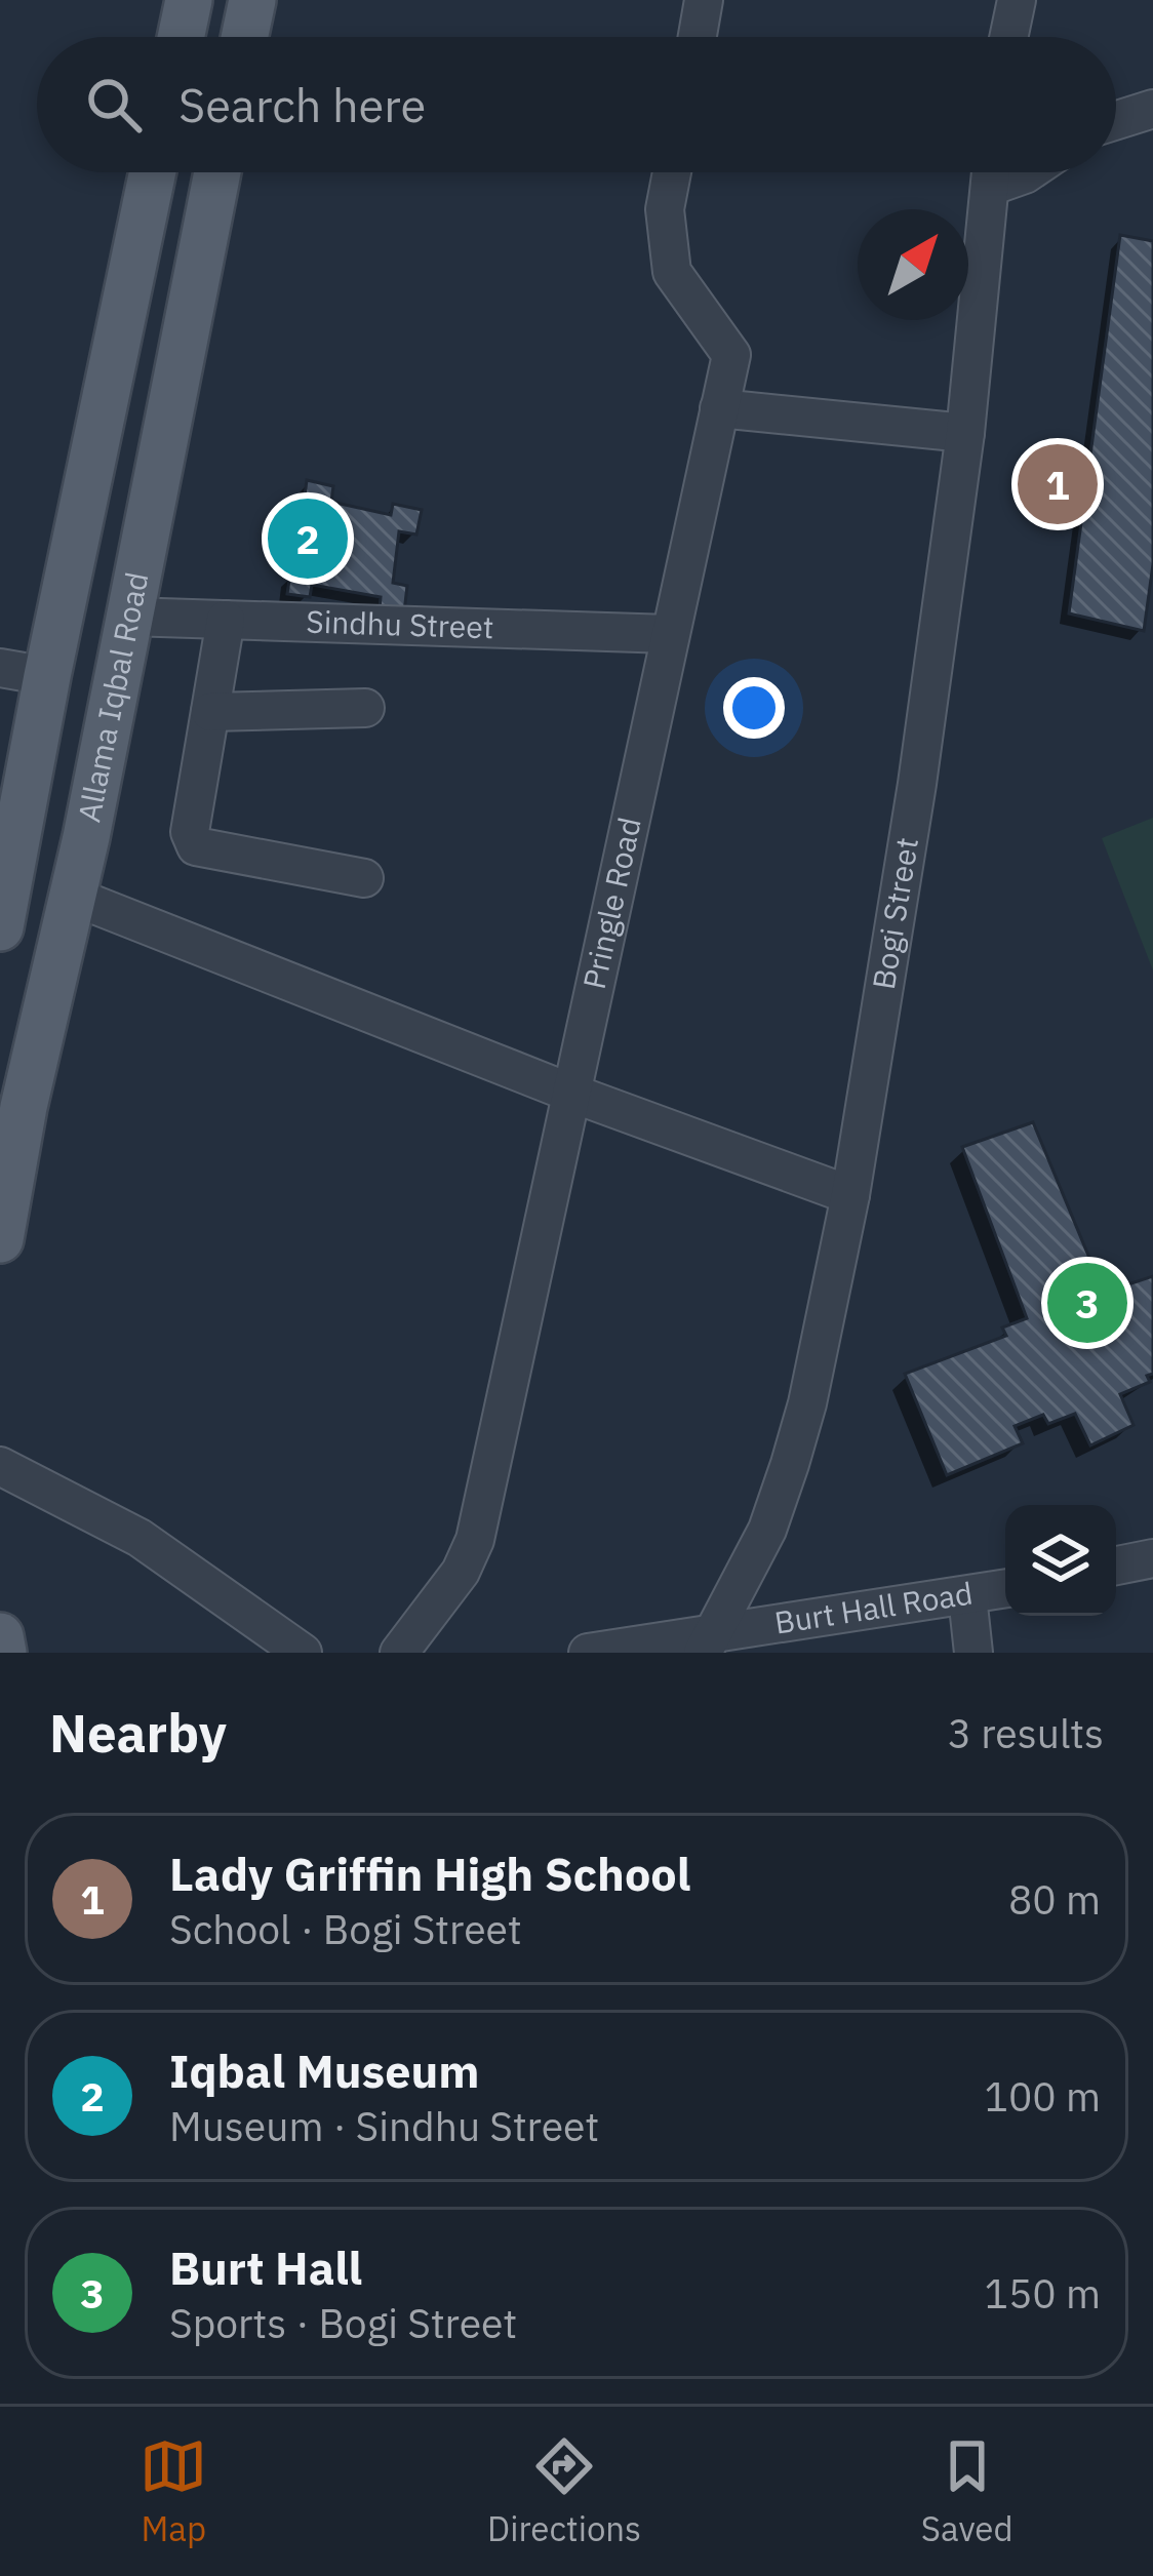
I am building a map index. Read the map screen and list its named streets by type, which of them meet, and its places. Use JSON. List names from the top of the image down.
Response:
{
  "streets": {
    "main road": ["Allama Iqbal Road"],
    "street": [
      "Sindhu Street",
      "Pringle Road",
      "Bogi Street",
      "Burt Hall Road"
    ]
  },
  "crossings": [
    ["Sindhu Street", "Allama Iqbal Road"],
    ["Sindhu Street", "Pringle Road"],
    ["Bogi Street", "Burt Hall Road"]
  ],
  "north": "top right",
  "page": {
    "search": "Search here",
    "pins": ["1", "2", "3"],
    "heading": ["Nearby", "3 results"],
    "list": [
      {
        "mark": "1",
        "name": "Lady Griffin High School",
        "note": "School · Bogi Street",
        "value": "80 m"
      },
      {
        "mark": "2",
        "name": "Iqbal Museum",
        "note": "Museum · Sindhu Street",
        "value": "100 m"
      },
      {
        "mark": "3",
        "name": "Burt Hall",
        "note": "Sports · Bogi Street",
        "value": "150 m"
      }
    ],
    "nav": ["Map", "Directions", "Saved"]
  }
}
